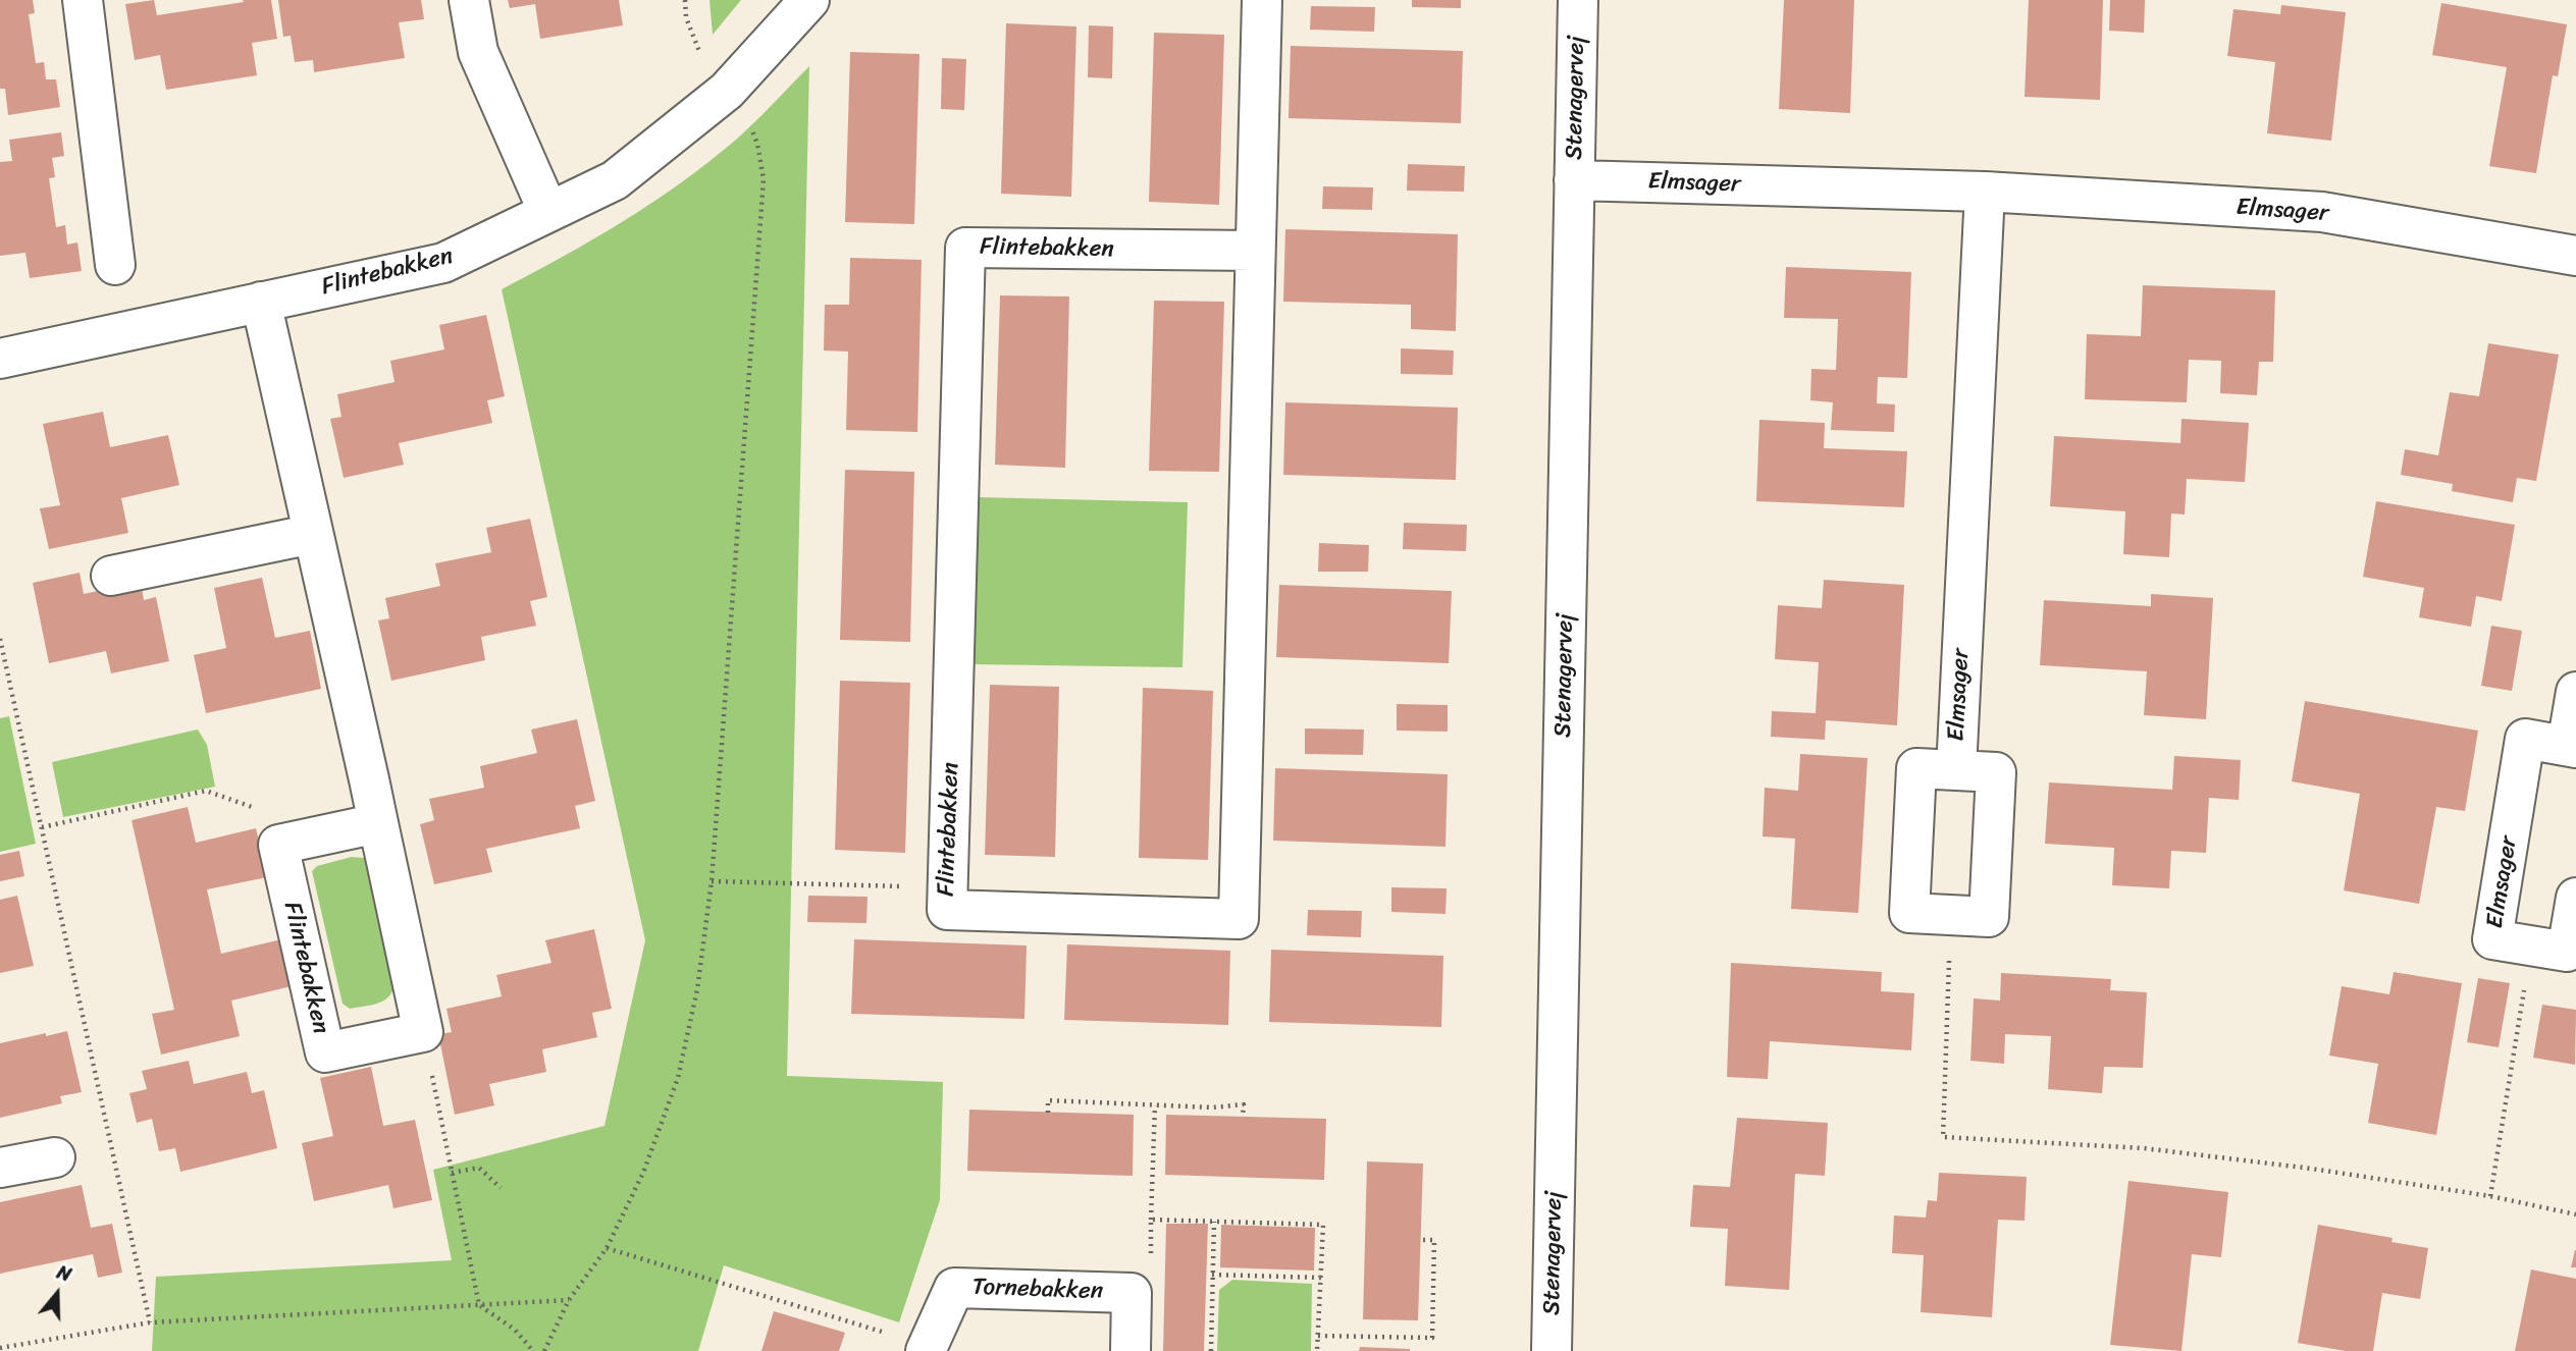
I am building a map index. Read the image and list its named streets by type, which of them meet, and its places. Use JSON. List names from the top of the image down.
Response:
{
  "streets": {
    "street": [
      "Stenagervej",
      "Elmsager",
      "Flintebakken",
      "Tornebakken"
    ]
  },
  "crossings": [
    ["Stenagervej", "Elmsager"]
  ],
  "north": "top"
}
